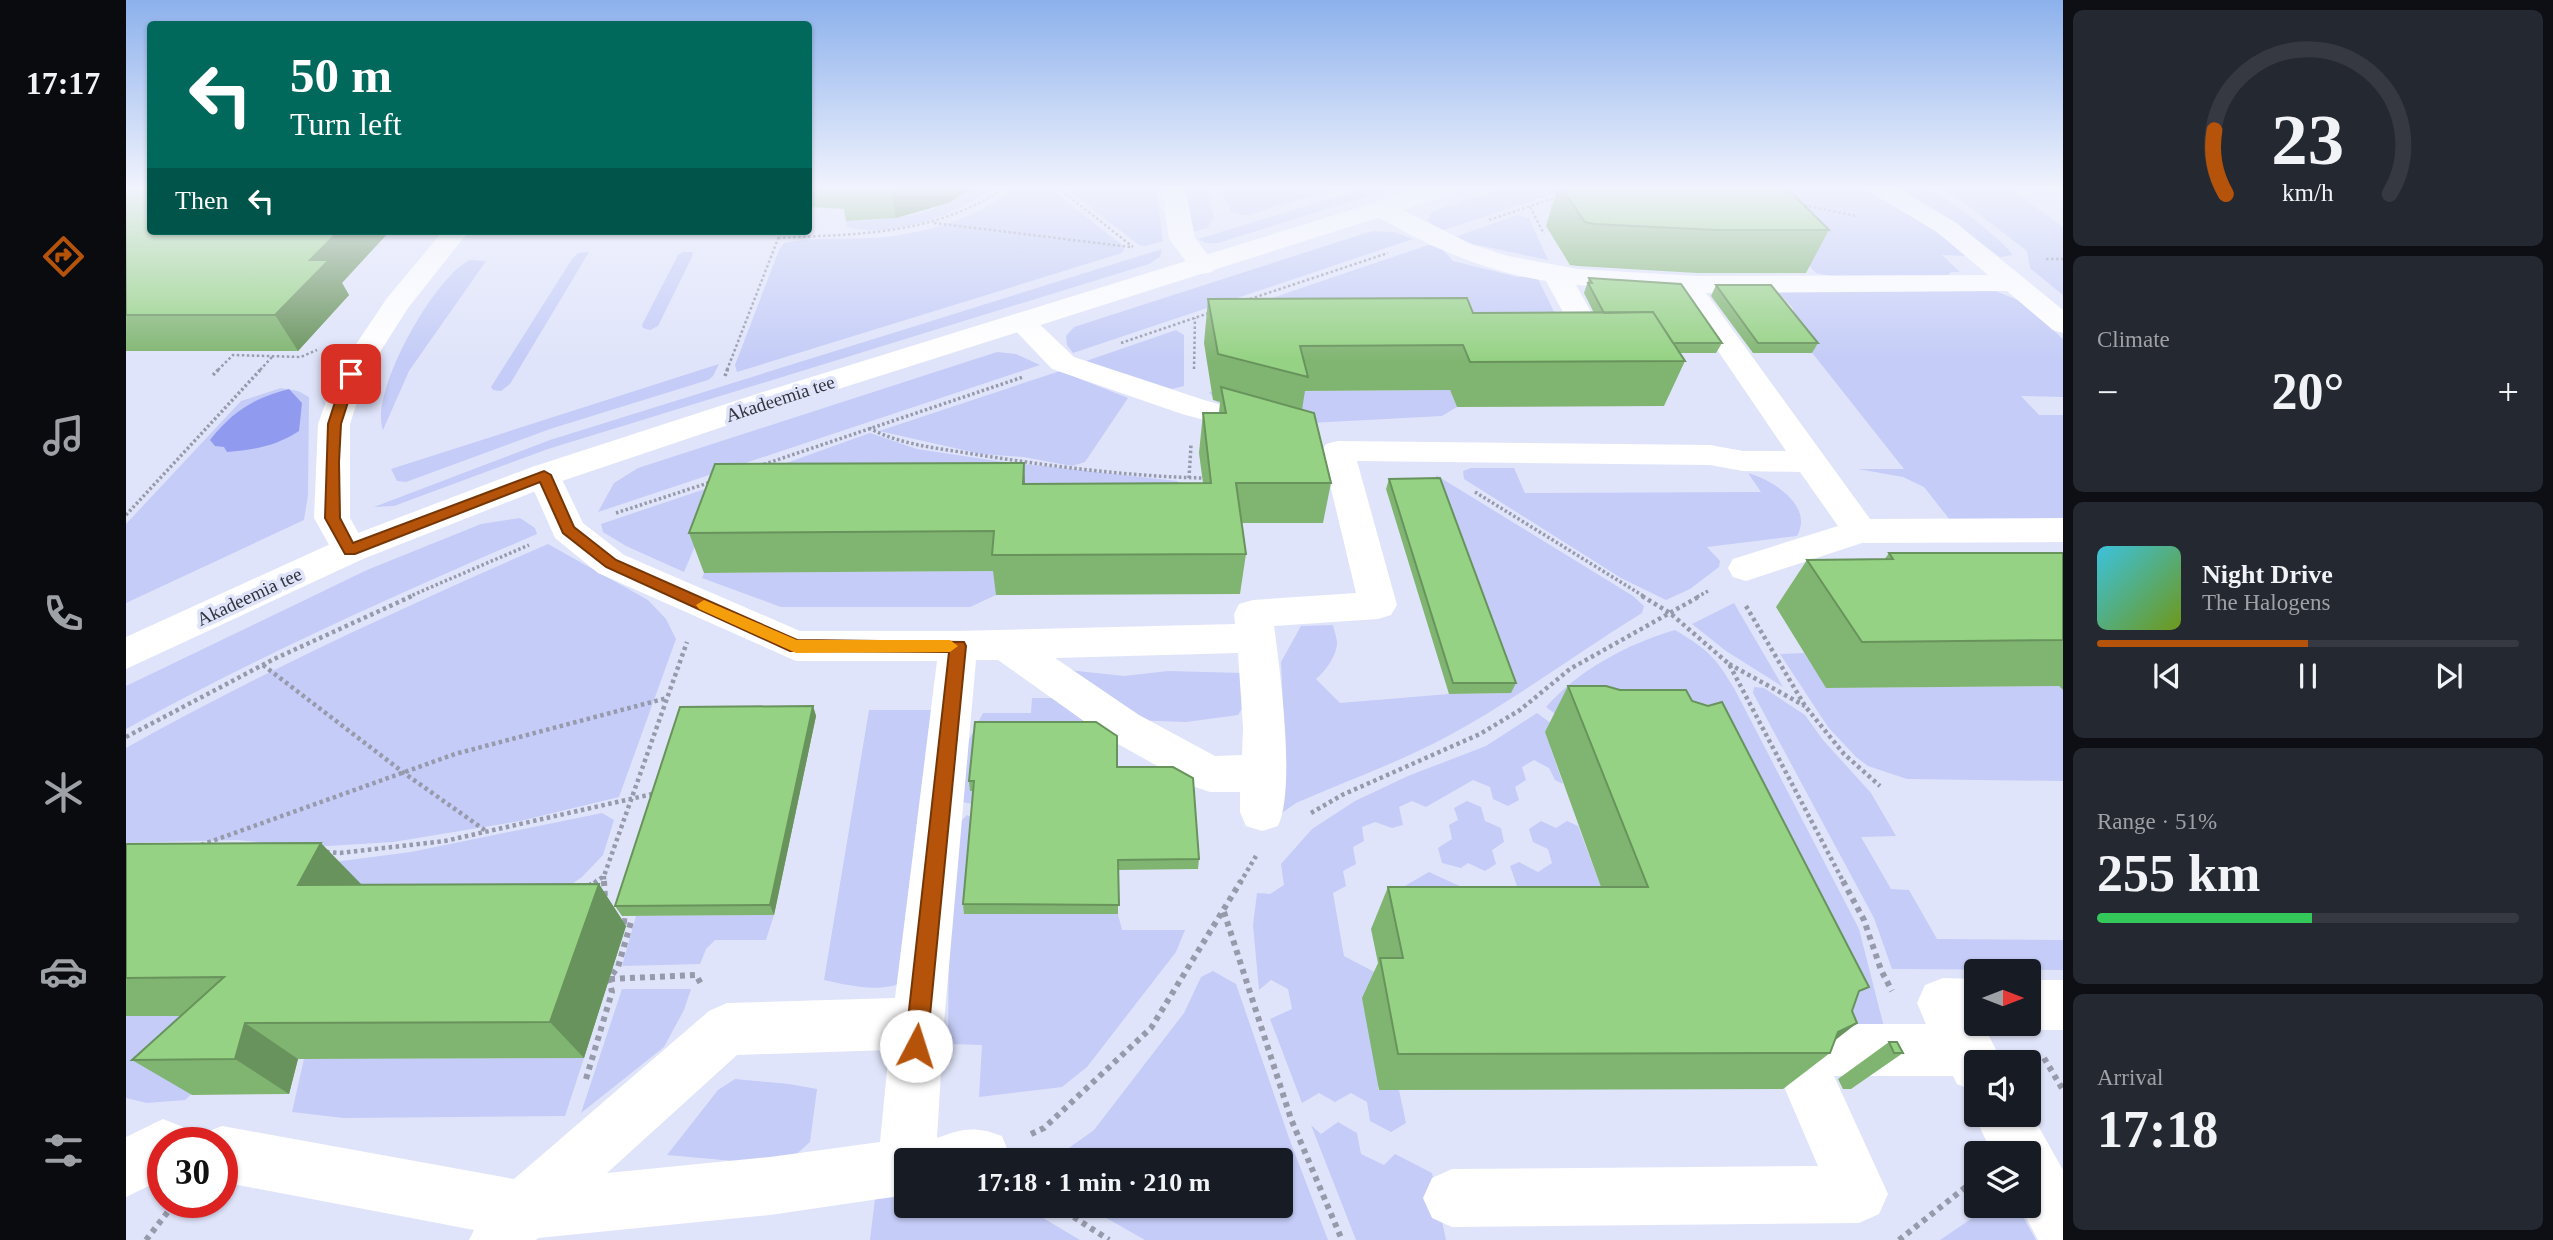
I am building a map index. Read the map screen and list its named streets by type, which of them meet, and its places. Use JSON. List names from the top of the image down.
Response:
{
  "streets": {
    "street": ["Akadeemia tee"]
  },
  "north": "right",
  "page": {
    "tabs": "17:17",
    "turn": ["50 m", "Turn left"],
    "then": "Then",
    "tile": [
      "Climate",
      ["Range · 51%", "255 km"],
      ["Arrival", "17:18"]
    ],
    "heat": ["−", "20°", "+"],
    "song": ["Night Drive", "The Halogens"],
    "limit": "30",
    "trip": "17:18 · 1 min · 210 m",
    "gauge": ["23", "km/h"]
  }
}
